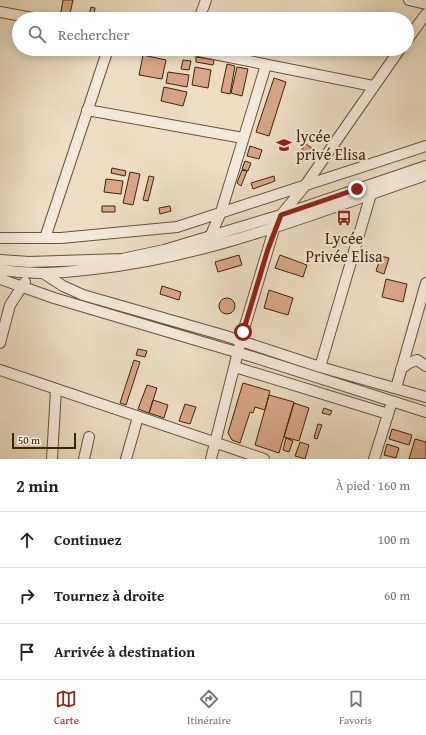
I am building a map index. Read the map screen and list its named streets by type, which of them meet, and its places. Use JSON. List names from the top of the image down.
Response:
{
  "places": {
    "school or university": ["lycée privé Elisa"],
    "bus stop": ["Lycée Privée Elisa"]
  },
  "scale_bar": "50 m",
  "page": {
    "search": "Rechercher",
    "scale": "50 m",
    "heading": ["2 min", "À pied · 160 m"],
    "list": [
      ["Continuez", "100 m"],
      ["Tournez à droite", "60 m"],
      "Arrivée à destination"
    ],
    "nav": ["Carte", "Itinéraire", "Favoris"]
  }
}
